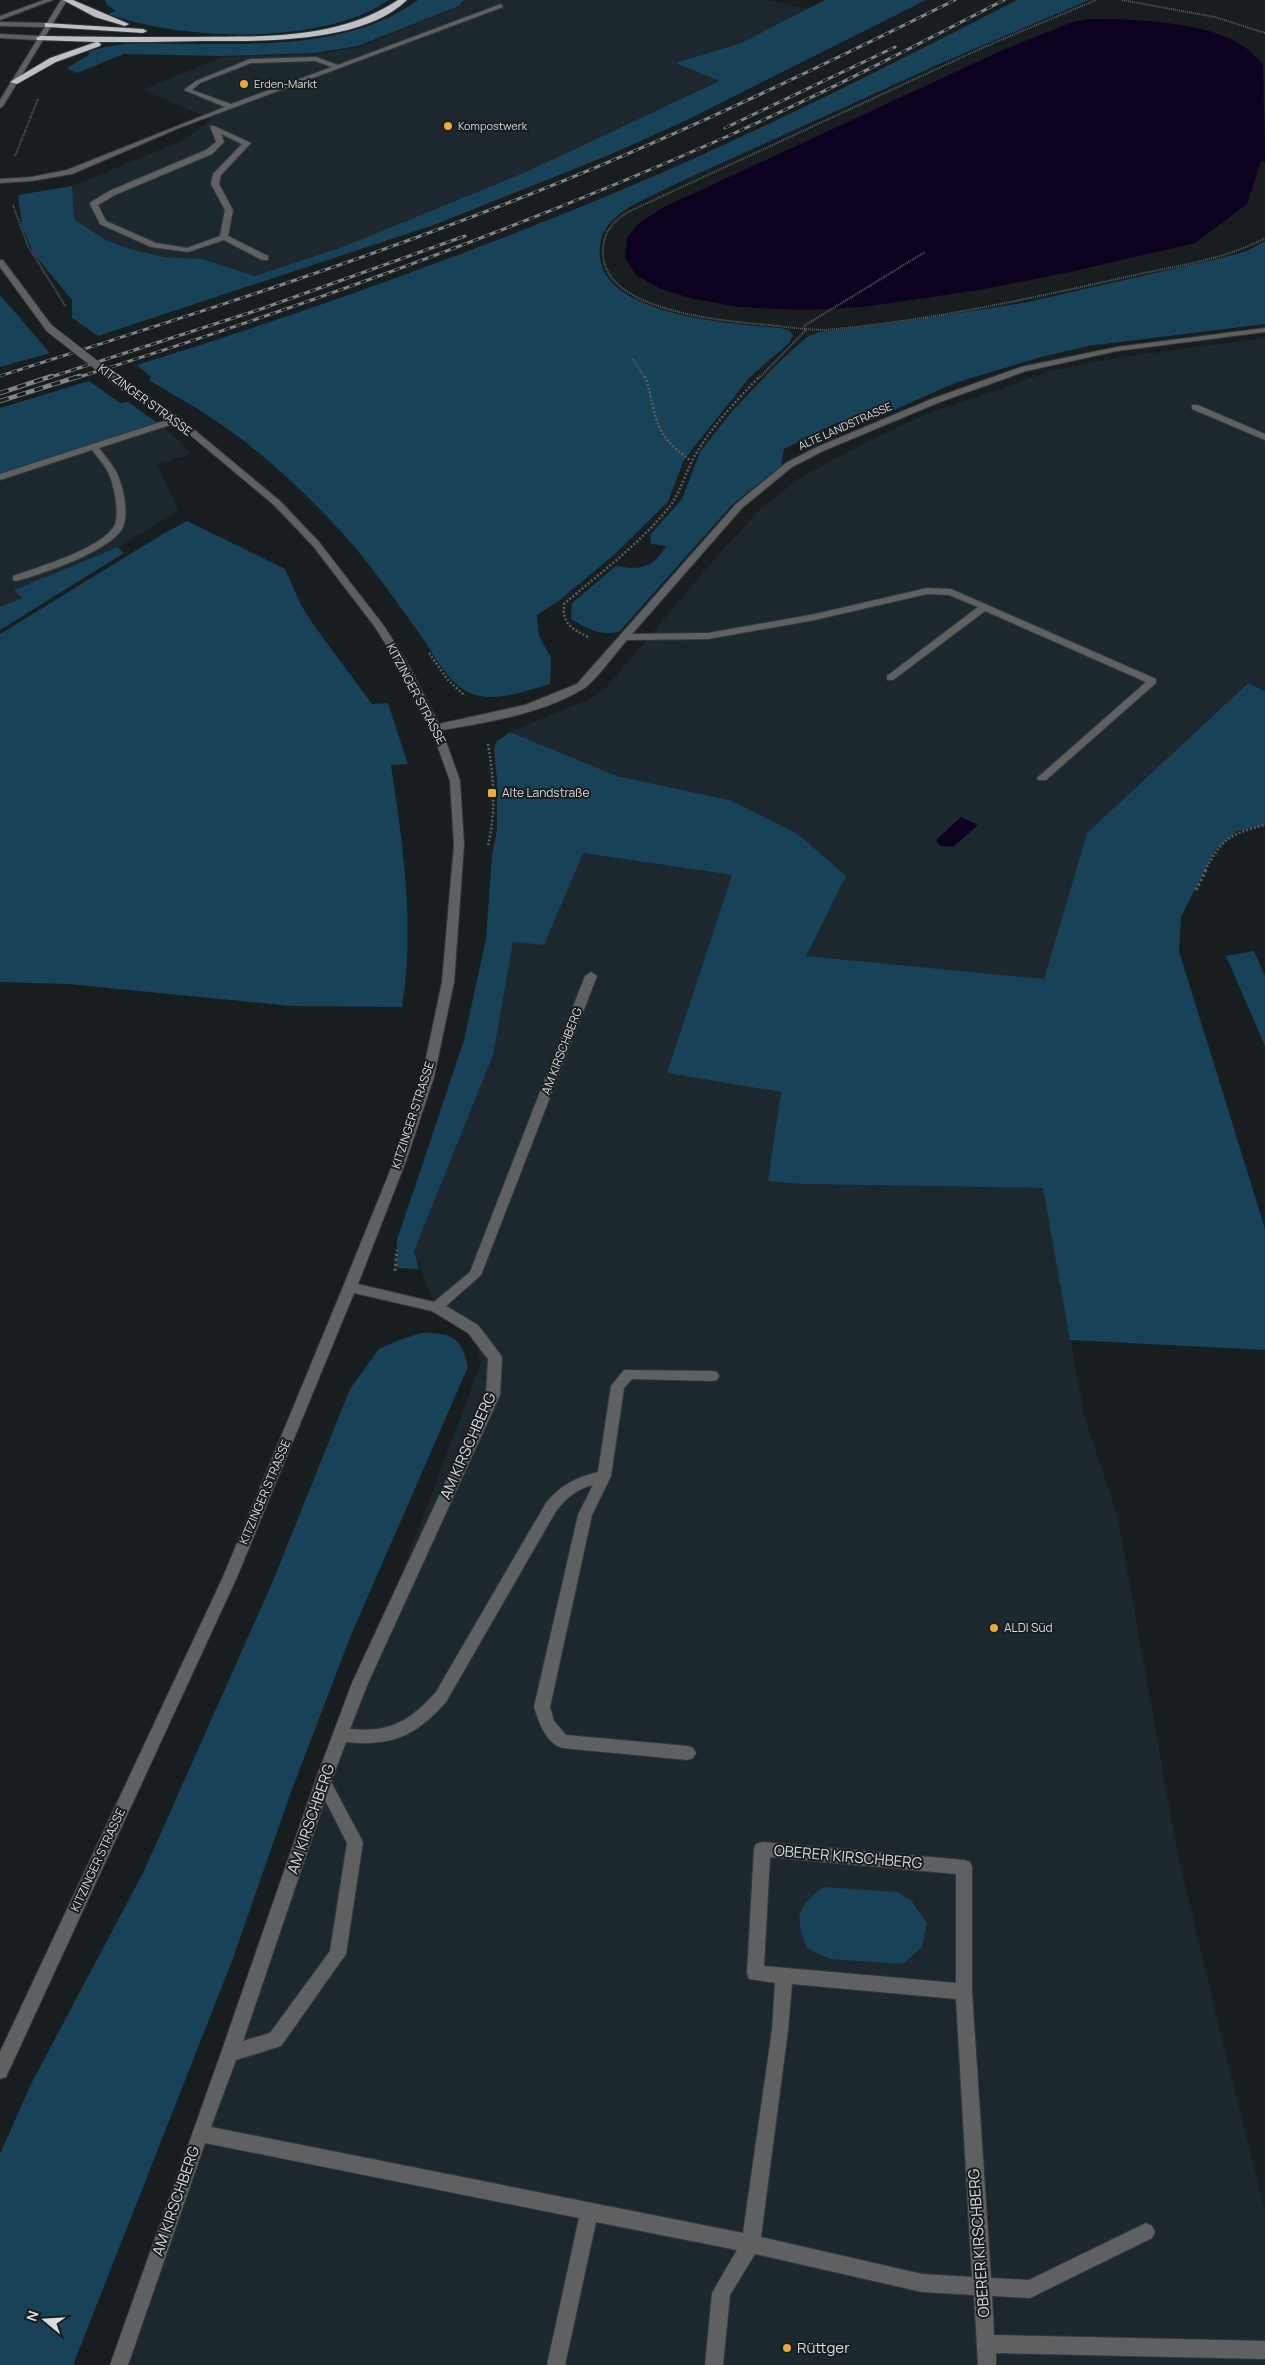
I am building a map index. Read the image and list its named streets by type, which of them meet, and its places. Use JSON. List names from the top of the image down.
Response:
{
  "streets": {
    "street": [
      "KITZINGER STRASSE",
      "ALTE LANDSTRASSE",
      "AM KIRSCHBERG",
      "OBERER KIRSCHBERG"
    ]
  },
  "crossings": [
    ["KITZINGER STRASSE", "ALTE LANDSTRASSE"],
    ["KITZINGER STRASSE", "AM KIRSCHBERG"]
  ],
  "places": {
    "other": [
      "Erden-Markt",
      "Kompostwerk",
      "ALDI Süd",
      "Rüttger"
    ],
    "transit": ["Alte Landstraße"]
  },
  "north": "left"
}
